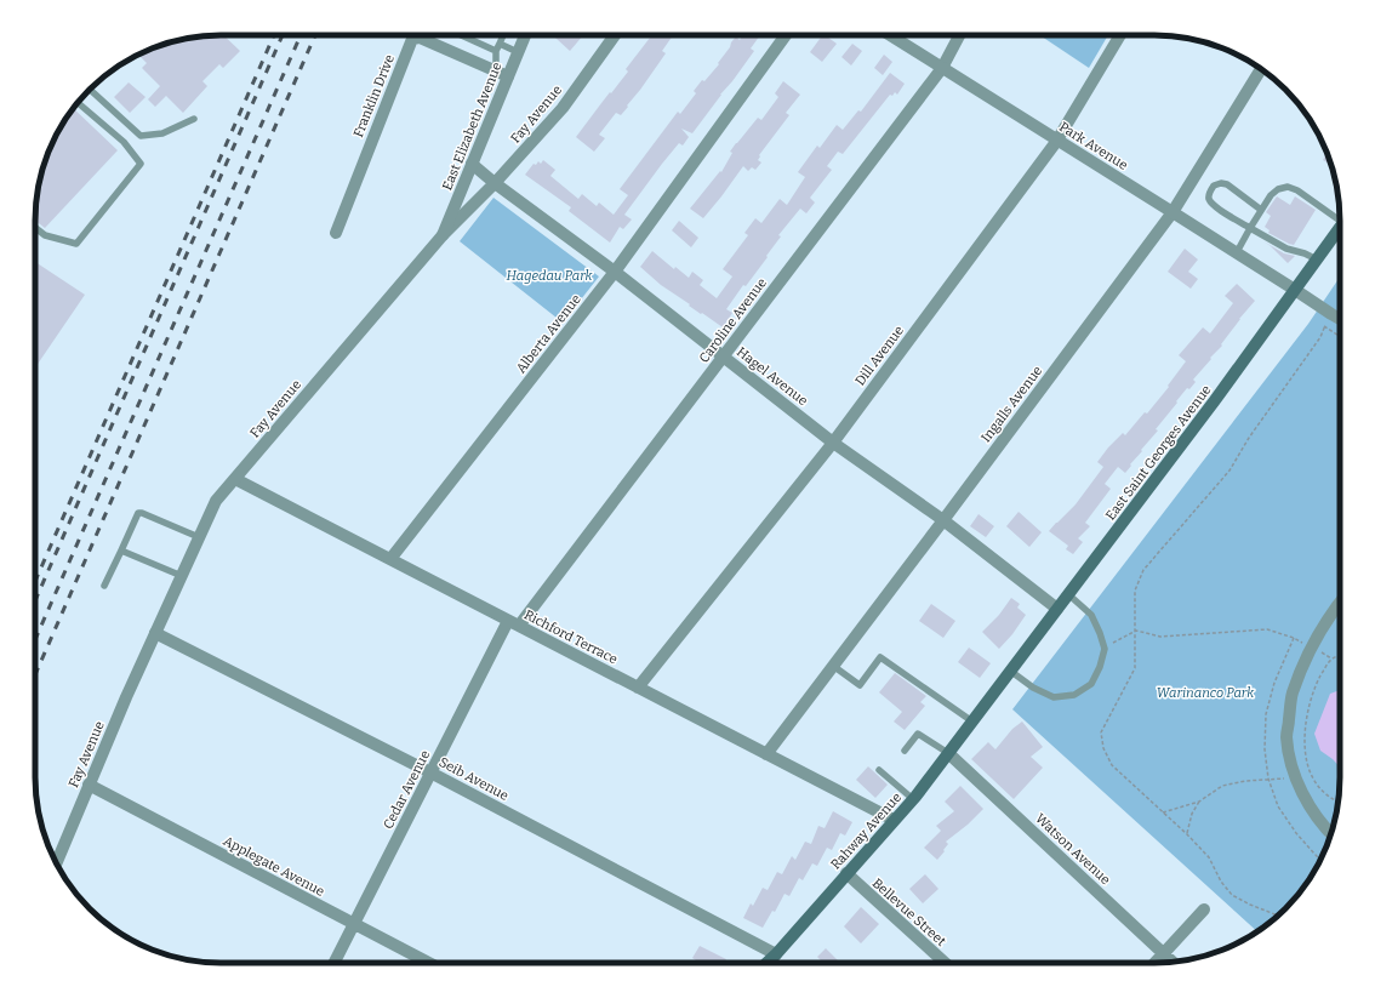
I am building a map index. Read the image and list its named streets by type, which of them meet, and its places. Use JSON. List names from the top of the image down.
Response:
{
  "streets": {
    "main road": ["East Saint Georges Avenue", "Rahway Avenue"],
    "street": [
      "Franklin Drive",
      "Fay Avenue",
      "East Elizabeth Avenue",
      "Park Avenue",
      "Caroline Avenue",
      "Alberta Avenue",
      "Dill Avenue",
      "Hagel Avenue",
      "Ingalls Avenue",
      "Richford Terrace",
      "Seib Avenue",
      "Cedar Avenue",
      "Watson Avenue",
      "Applegate Avenue",
      "Bellevue Street"
    ]
  },
  "crossings": [
    ["Franklin Drive", "East Elizabeth Avenue"],
    ["Fay Avenue", "East Elizabeth Avenue"],
    ["Fay Avenue", "Hagel Avenue"],
    ["Fay Avenue", "Richford Terrace"],
    ["Fay Avenue", "Seib Avenue"],
    ["Fay Avenue", "Applegate Avenue"],
    ["East Elizabeth Avenue", "Hagel Avenue"],
    ["Park Avenue", "Caroline Avenue"],
    ["Park Avenue", "Dill Avenue"],
    ["Park Avenue", "Ingalls Avenue"],
    ["Park Avenue", "East Saint Georges Avenue"],
    ["Caroline Avenue", "Hagel Avenue"],
    ["Caroline Avenue", "Richford Terrace"],
    ["Caroline Avenue", "Cedar Avenue"],
    ["Alberta Avenue", "Hagel Avenue"],
    ["Alberta Avenue", "Richford Terrace"],
    ["Dill Avenue", "Hagel Avenue"],
    ["Dill Avenue", "Richford Terrace"],
    ["Hagel Avenue", "Ingalls Avenue"],
    ["Hagel Avenue", "East Saint Georges Avenue"],
    ["Ingalls Avenue", "Richford Terrace"],
    ["East Saint Georges Avenue", "Rahway Avenue"],
    ["Richford Terrace", "Cedar Avenue"],
    ["Richford Terrace", "Rahway Avenue"],
    ["Seib Avenue", "Cedar Avenue"],
    ["Seib Avenue", "Rahway Avenue"],
    ["Cedar Avenue", "Applegate Avenue"],
    ["Rahway Avenue", "Watson Avenue"],
    ["Rahway Avenue", "Bellevue Street"]
  ],
  "parks": ["Hagedau Park", "Warinanco Park"]
}
